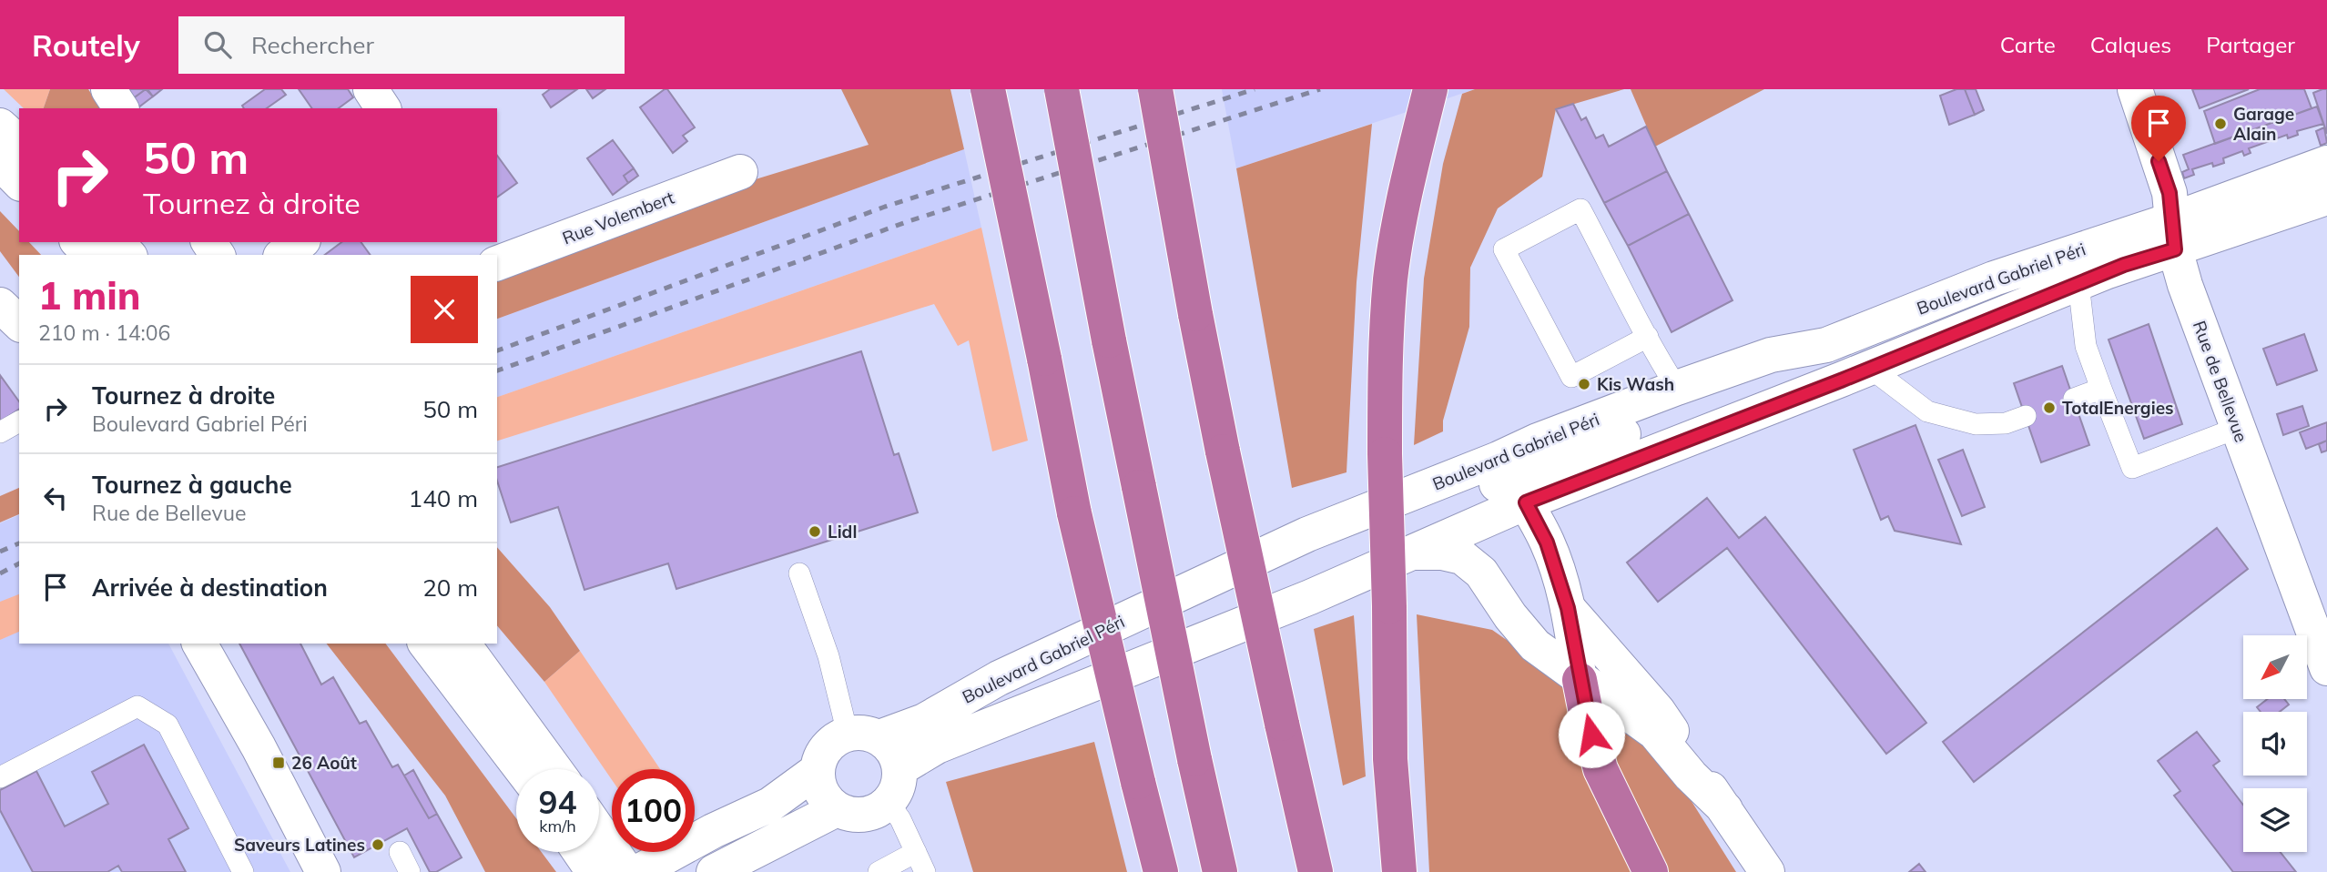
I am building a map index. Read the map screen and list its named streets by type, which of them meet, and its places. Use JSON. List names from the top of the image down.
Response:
{
  "streets": {
    "main road": ["Rue Volembert", "Boulevard Gabriel Péri", "Rue de Bellevue"]
  },
  "crossings": [
    ["Boulevard Gabriel Péri", "Rue de Bellevue"]
  ],
  "places": {
    "other": [
      "Garage Alain",
      "Kis Wash",
      "TotalEnergies",
      "Lidl",
      "Saveurs Latines"
    ],
    "transit": ["26 Août"]
  },
  "north": "bottom left",
  "page": {
    "header": "Routely",
    "search": "Rechercher",
    "nav": ["Carte", "Calques", "Partager"],
    "turn": ["50 m", "Tournez à droite"],
    "heading": ["1 min", "210 m · 14:06"],
    "list": [
      {
        "name": "Tournez à droite",
        "note": "Boulevard Gabriel Péri",
        "value": "50 m"
      },
      {
        "name": "Tournez à gauche",
        "note": "Rue de Bellevue",
        "value": "140 m"
      },
      {
        "name": "Arrivée à destination",
        "value": "20 m"
      }
    ],
    "speed": "94 km/h",
    "limit": "100"
  }
}
